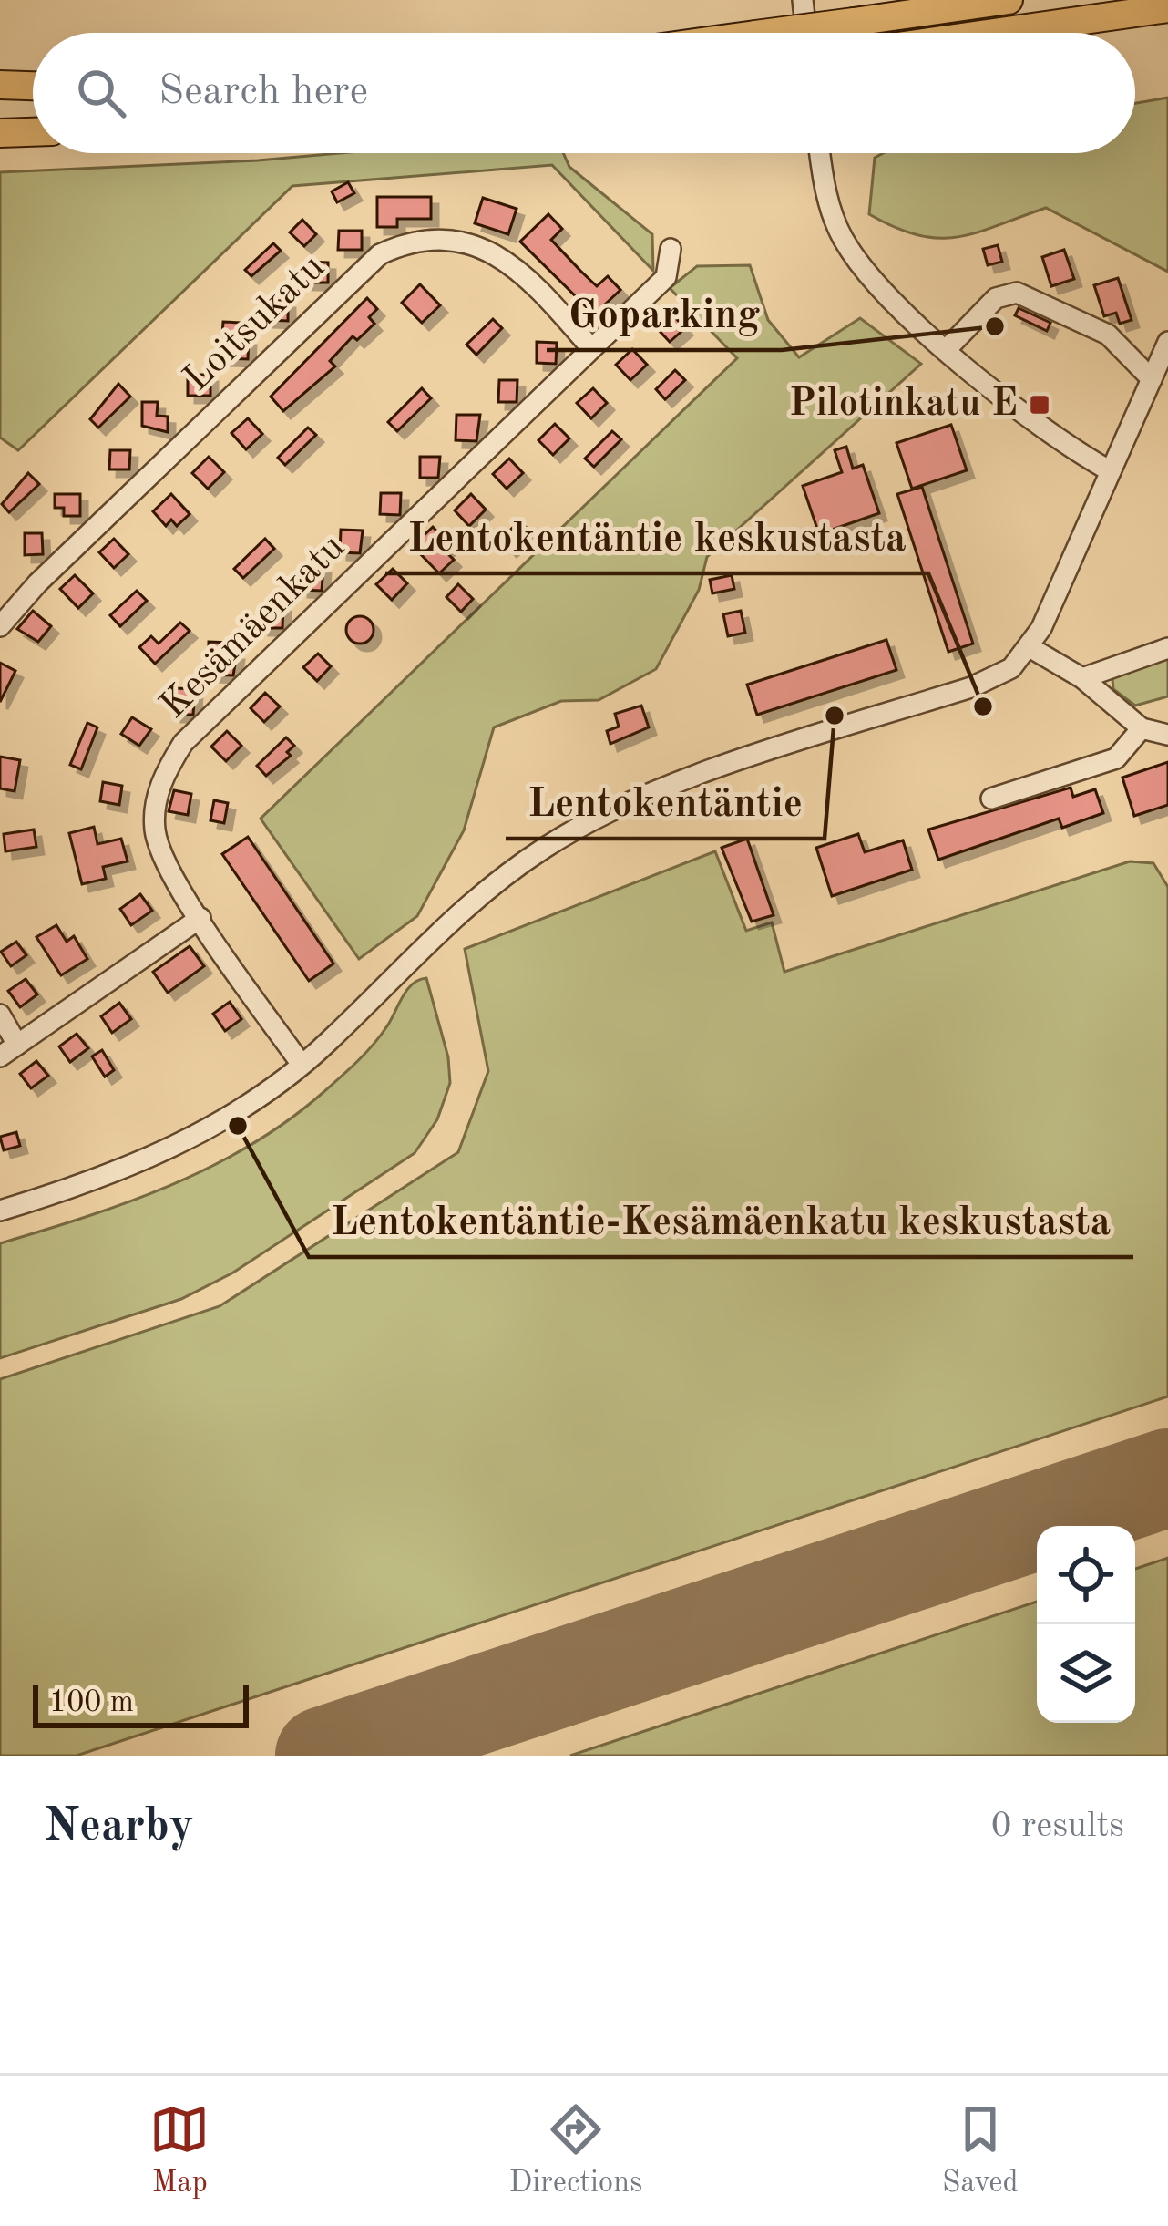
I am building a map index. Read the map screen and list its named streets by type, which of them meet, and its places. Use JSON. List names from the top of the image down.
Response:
{
  "streets": {
    "street": ["Loitsukatu", "Kesämäenkatu"]
  },
  "crossings": [
    ["Loitsukatu", "Kesämäenkatu"]
  ],
  "places": {
    "other": [
      "Goparking",
      "Lentokentäntie keskustasta",
      "Lentokentäntie",
      "Lentokentäntie-Kesämäenkatu keskustasta"
    ],
    "transit": ["Pilotinkatu E"]
  },
  "scale_bar": "100 m",
  "page": {
    "search": "Search here",
    "scale": "100 m",
    "heading": ["Nearby", "0 results"],
    "nav": ["Map", "Directions", "Saved"]
  }
}
